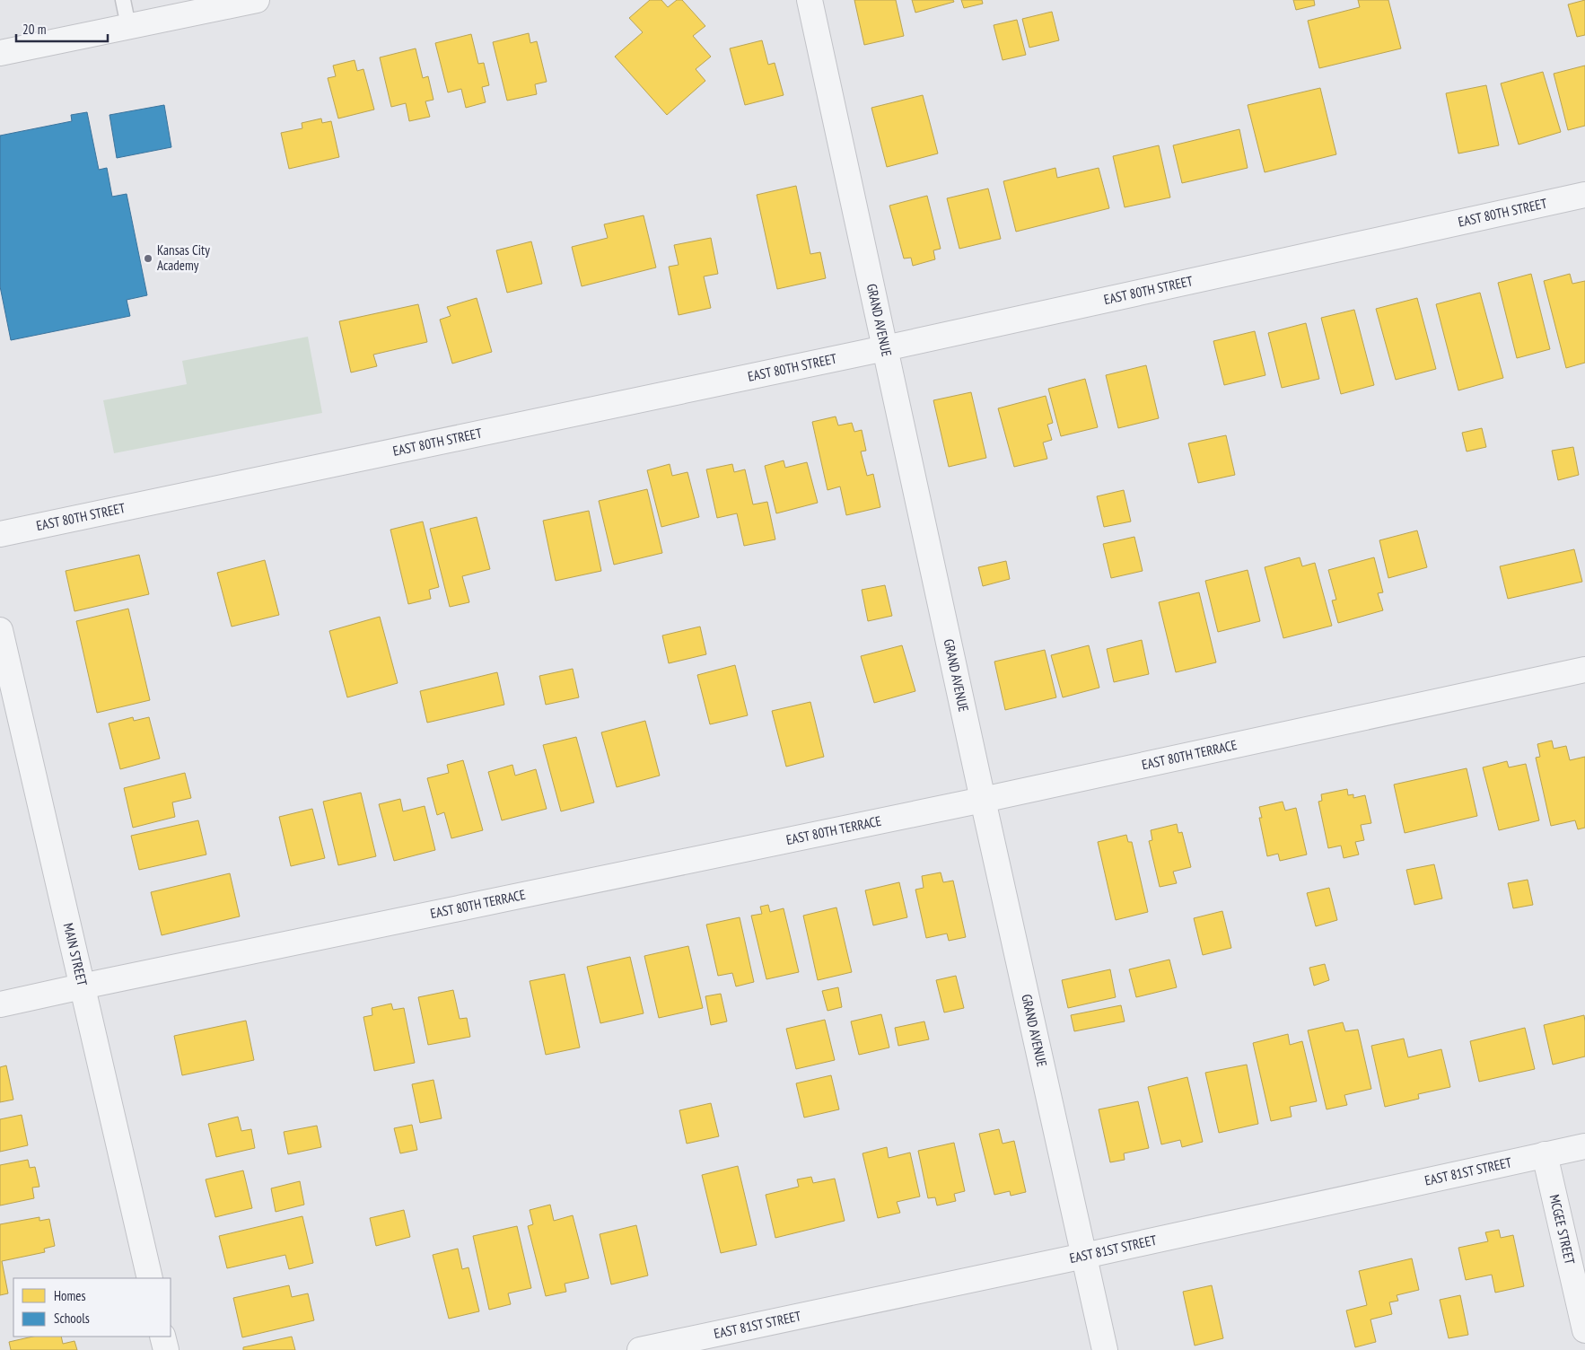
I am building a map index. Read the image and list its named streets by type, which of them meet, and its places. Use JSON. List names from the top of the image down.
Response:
{
  "streets": {
    "street": [
      "EAST 80TH STREET",
      "GRAND AVENUE",
      "EAST 80TH TERRACE",
      "MAIN STREET",
      "EAST 81ST STREET",
      "MCGEE STREET"
    ]
  },
  "crossings": [
    ["EAST 80TH STREET", "GRAND AVENUE"],
    ["GRAND AVENUE", "EAST 80TH TERRACE"],
    ["GRAND AVENUE", "EAST 81ST STREET"],
    ["EAST 80TH TERRACE", "MAIN STREET"],
    ["EAST 81ST STREET", "MCGEE STREET"]
  ],
  "places": ["Kansas City Academy"],
  "legend": ["Homes", "Schools"],
  "scale_bar": "20 m"
}
